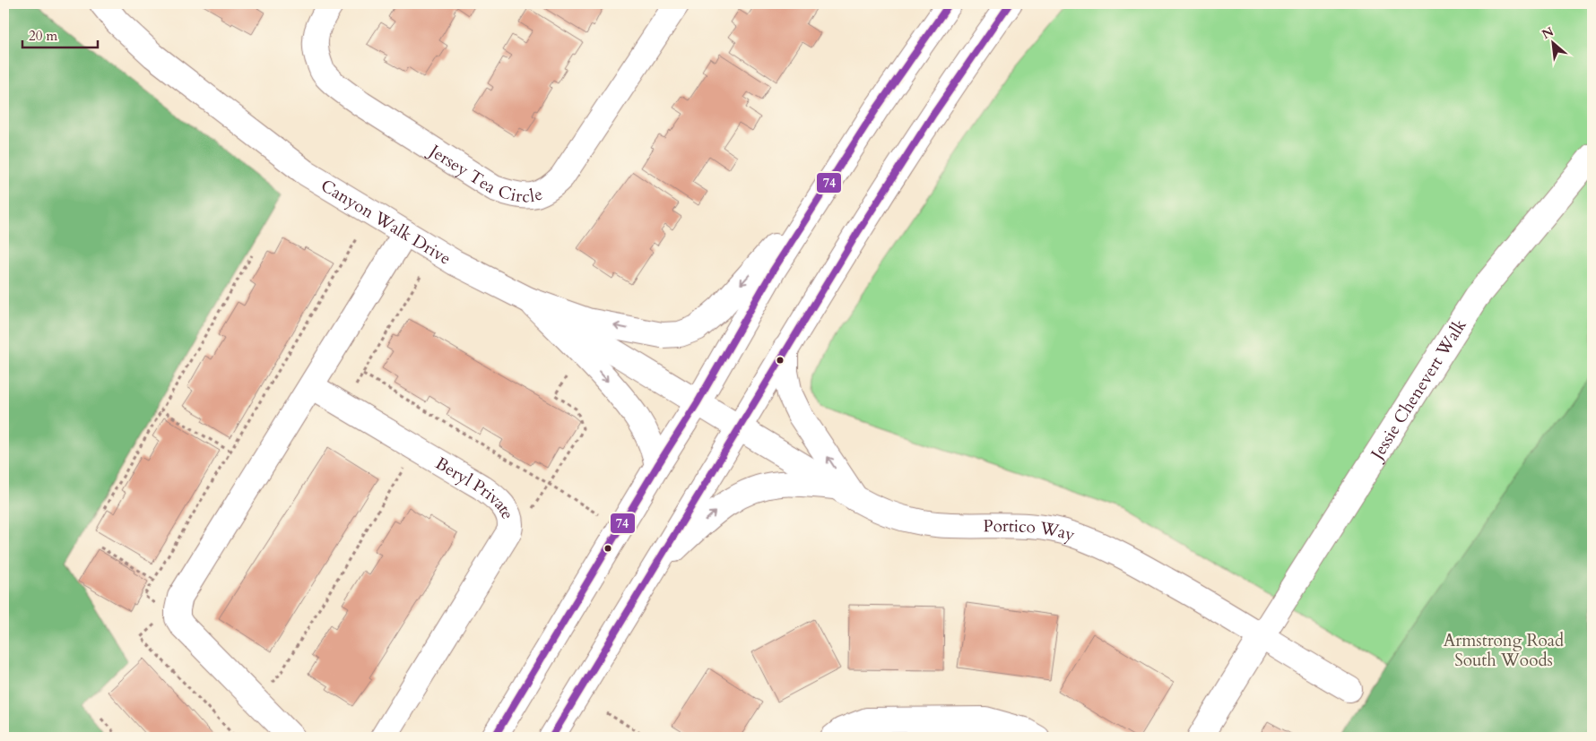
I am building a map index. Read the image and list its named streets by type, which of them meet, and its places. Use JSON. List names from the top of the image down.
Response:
{
  "streets": {
    "street": [
      "Jersey Tea Circle",
      "Canyon Walk Drive",
      "Jessie Chenevert Walk",
      "Beryl Private",
      "Portico Way"
    ]
  },
  "crossings": [
    ["Canyon Walk Drive", "Portico Way"],
    ["Jessie Chenevert Walk", "Portico Way"]
  ],
  "parks": ["Armstrong Road South Woods"],
  "lines": ["transit line 74"],
  "scale_bar": "20 m",
  "north": "top left"
}
